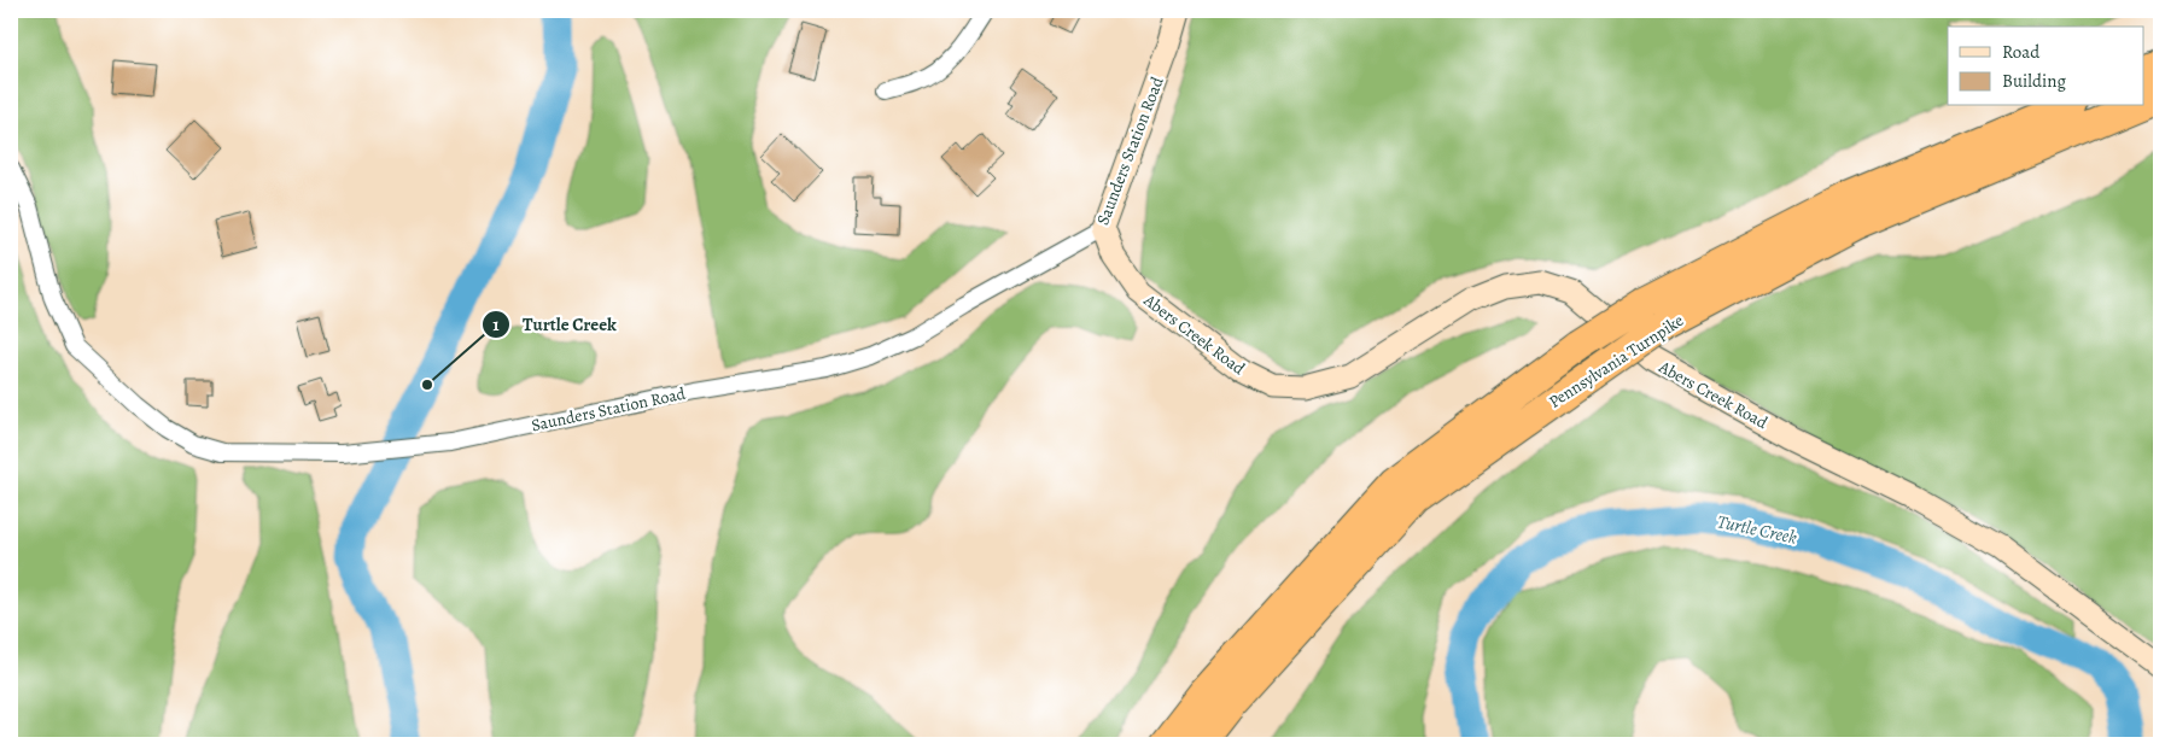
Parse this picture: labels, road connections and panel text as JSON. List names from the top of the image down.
{
  "streets": {
    "highway": ["Pennsylvania Turnpike"],
    "street": ["Saunders Station Road", "Abers Creek Road"]
  },
  "crossings": [
    ["Saunders Station Road", "Abers Creek Road"]
  ],
  "water": ["Turtle Creek"],
  "places": ["Turtle Creek"],
  "legend": ["Road", "Building"]
}
